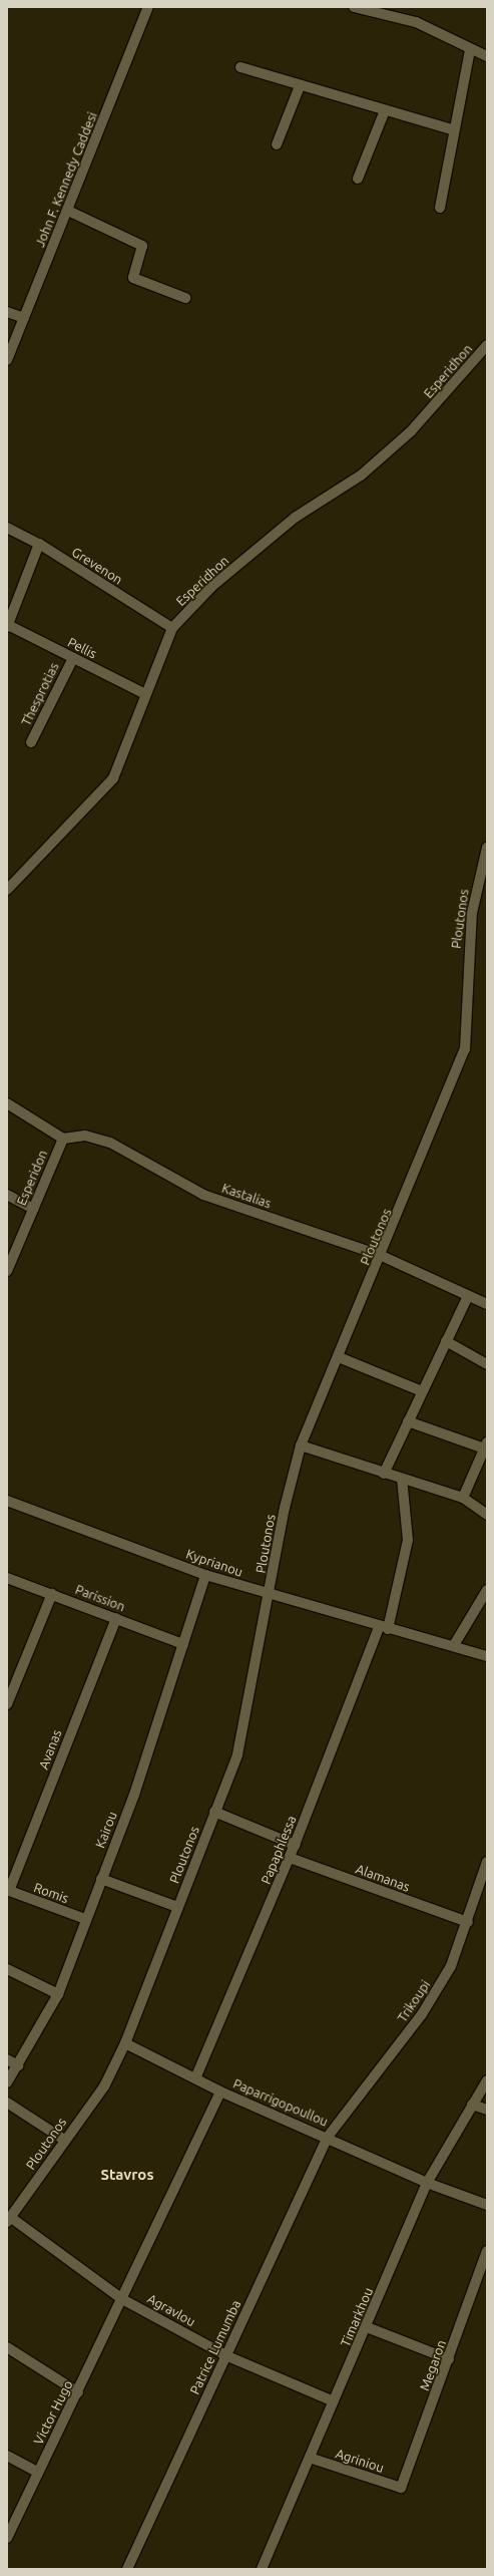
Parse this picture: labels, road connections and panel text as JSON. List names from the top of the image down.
{
  "streets": {
    "street": [
      "John F. Kennedy Caddesi",
      "Esperidhon",
      "Grevenon",
      "Pellis",
      "Thesprotias",
      "Ploutonos",
      "Esperidon",
      "Kastalias",
      "Kyprianou",
      "Parission",
      "Avanas",
      "Kairou",
      "Papaphlessa",
      "Alamanas",
      "Romis",
      "Trikoupi",
      "Paparrigopoullou",
      "Agravlou",
      "Timarkhou",
      "Patrice Lumumba",
      "Megaron",
      "Victor Hugo",
      "Agriniou"
    ]
  },
  "crossings": [
    ["Esperidhon", "Grevenon"],
    ["Esperidhon", "Pellis"],
    ["Pellis", "Thesprotias"],
    ["Ploutonos", "Kastalias"],
    ["Ploutonos", "Kyprianou"],
    ["Ploutonos", "Paparrigopoullou"],
    ["Ploutonos", "Agravlou"],
    ["Esperidon", "Kastalias"],
    ["Kyprianou", "Kairou"],
    ["Kyprianou", "Papaphlessa"],
    ["Parission", "Avanas"],
    ["Parission", "Kairou"],
    ["Avanas", "Romis"],
    ["Kairou", "Romis"],
    ["Papaphlessa", "Alamanas"],
    ["Papaphlessa", "Paparrigopoullou"],
    ["Alamanas", "Trikoupi"],
    ["Trikoupi", "Paparrigopoullou"],
    ["Trikoupi", "Patrice Lumumba"],
    ["Paparrigopoullou", "Timarkhou"],
    ["Paparrigopoullou", "Patrice Lumumba"],
    ["Paparrigopoullou", "Victor Hugo"],
    ["Agravlou", "Timarkhou"],
    ["Agravlou", "Patrice Lumumba"],
    ["Agravlou", "Victor Hugo"],
    ["Timarkhou", "Agriniou"],
    ["Megaron", "Agriniou"]
  ],
  "districts": ["Stavros"]
}
